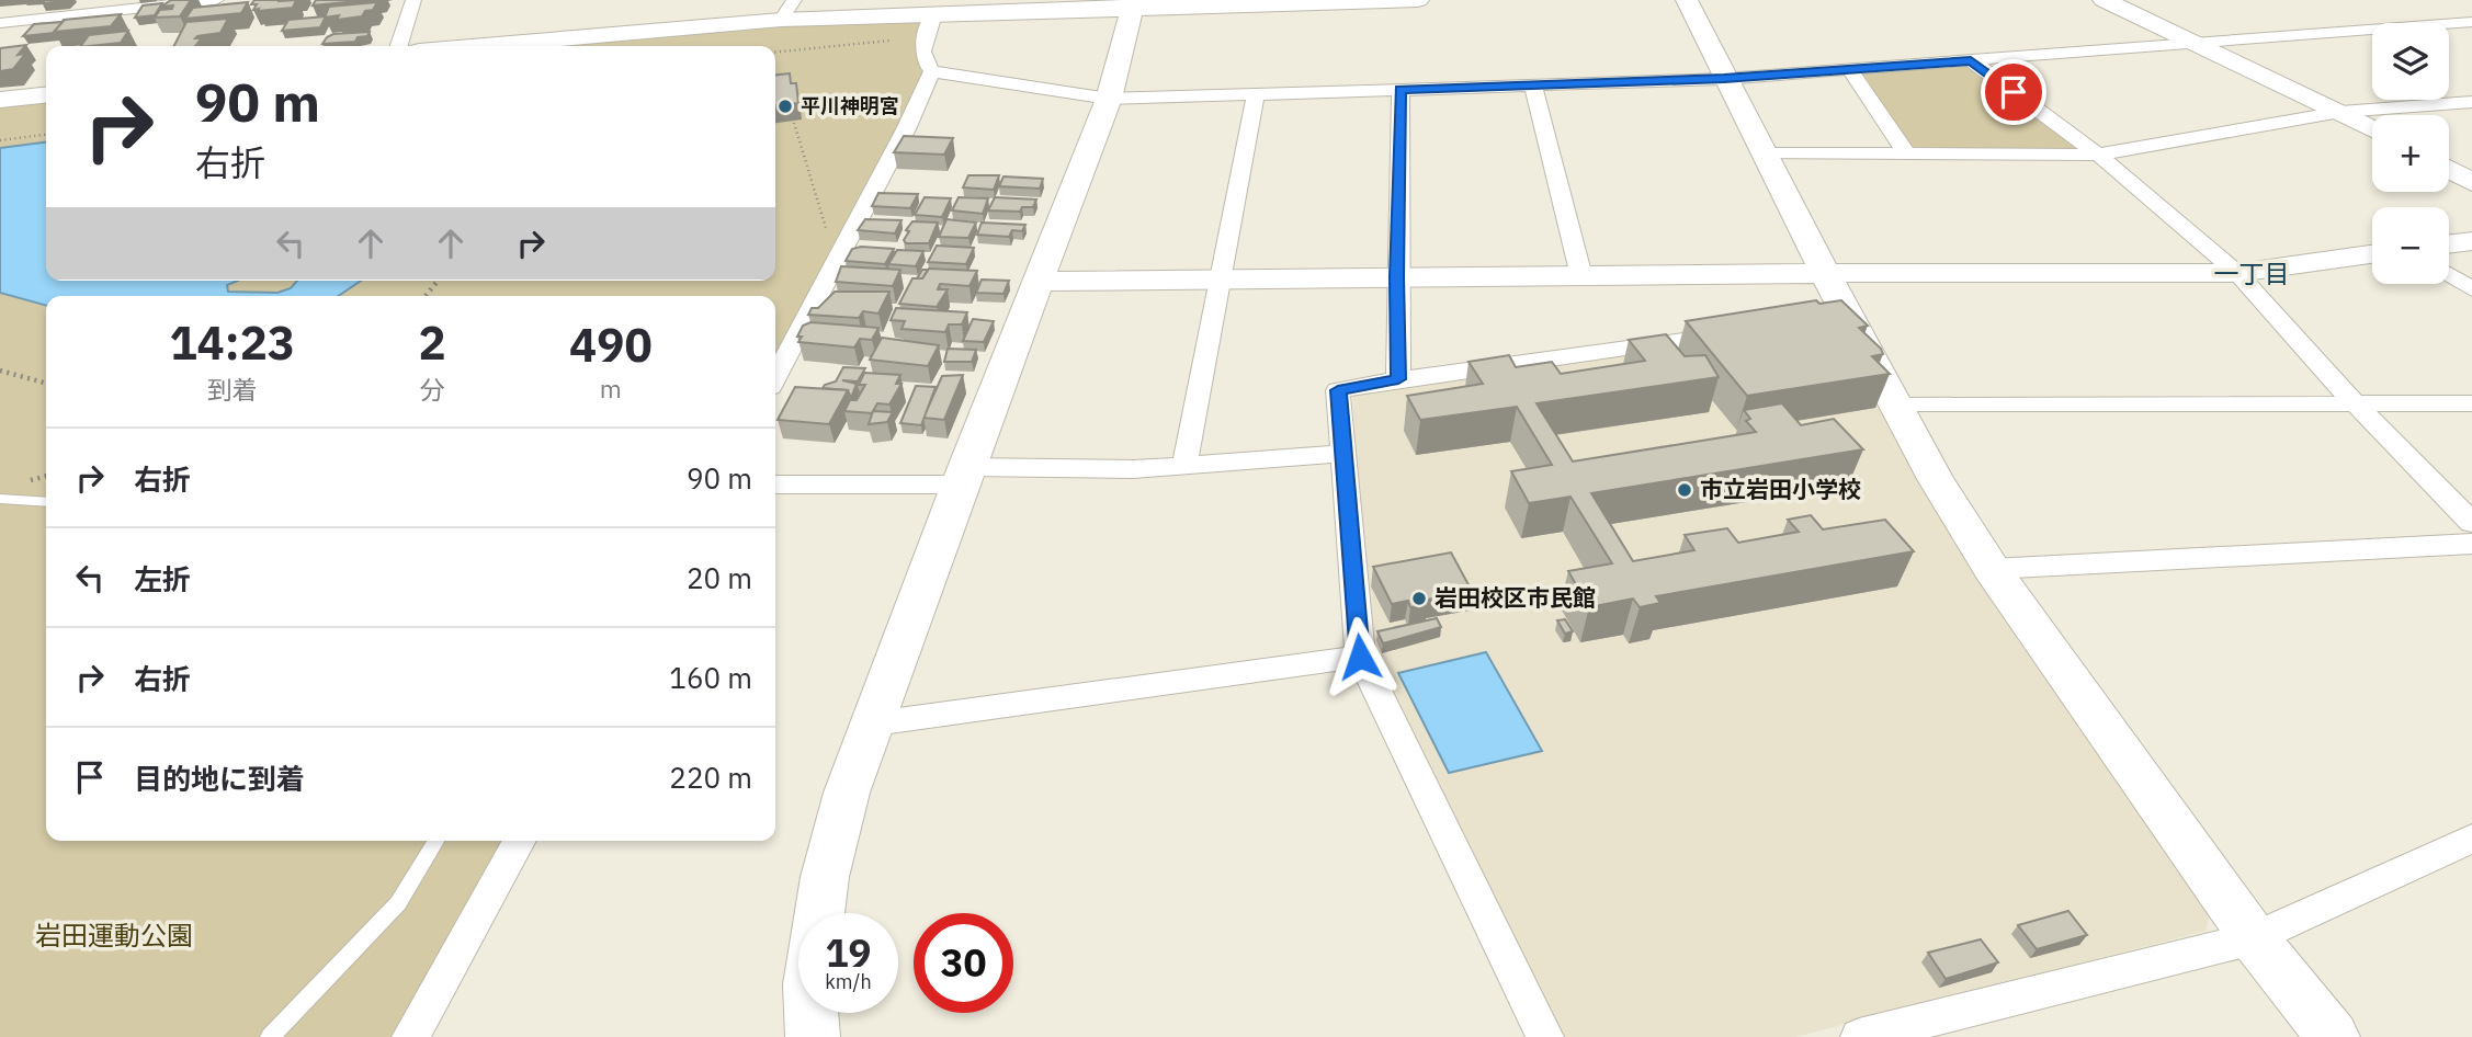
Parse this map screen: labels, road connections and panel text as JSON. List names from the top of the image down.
{
  "districts": ["一丁目"],
  "parks": ["岩田運動公園"],
  "places": ["平川神明宮", "市立岩田小学校", "岩田校区市民館"],
  "page": {
    "map_buttons": ["+", "−"],
    "turn": ["90 m", "右折"],
    "eta": [
      "14:23",
      "到着",
      "2",
      "分",
      "490",
      "m"
    ],
    "list": [
      {
        "name": "右折",
        "value": "90 m"
      },
      {
        "name": "左折",
        "value": "20 m"
      },
      {
        "name": "右折",
        "value": "160 m"
      },
      {
        "name": "目的地に到着",
        "value": "220 m"
      }
    ],
    "speed": "19 km/h",
    "limit": "30"
  }
}
